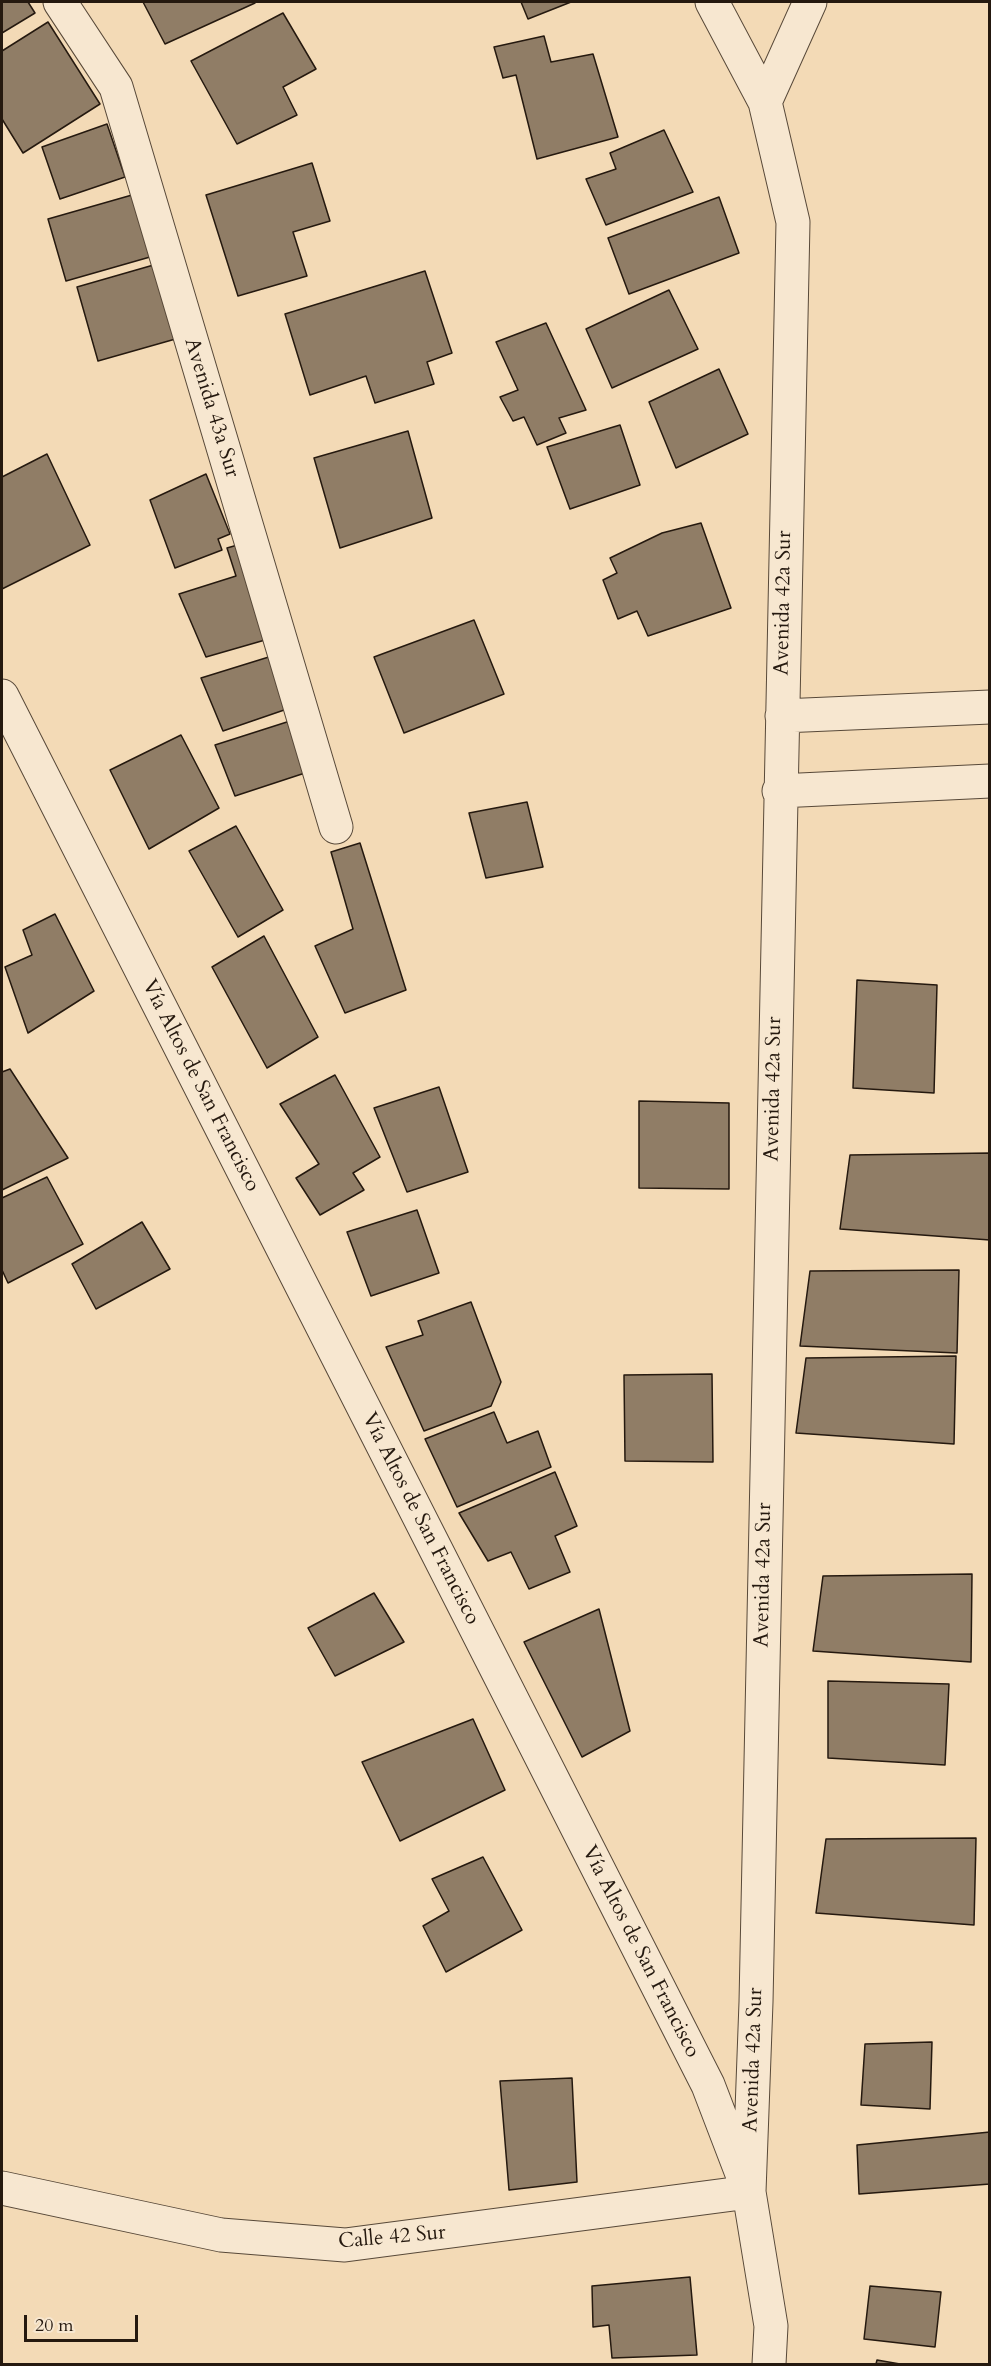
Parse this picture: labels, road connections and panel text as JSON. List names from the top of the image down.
{
  "streets": {
    "street": [
      "Avenida 43a Sur",
      "Avenida 42a Sur",
      "Vía Altos de San Francisco",
      "Calle 42 Sur"
    ]
  },
  "crossings": [
    ["Avenida 42a Sur", "Vía Altos de San Francisco"],
    ["Avenida 42a Sur", "Calle 42 Sur"],
    ["Vía Altos de San Francisco", "Calle 42 Sur"]
  ],
  "scale_bar": "20 m"
}
